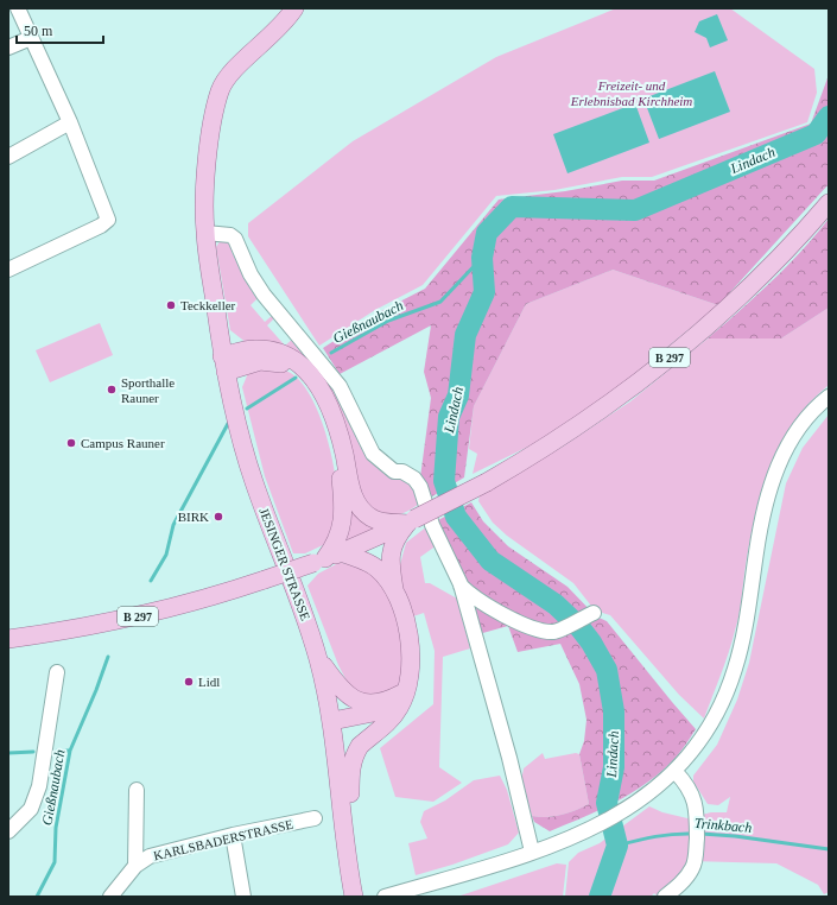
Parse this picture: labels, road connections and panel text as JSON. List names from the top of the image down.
{
  "streets": {
    "main road": ["B 297", "JESINGER STRASSE"],
    "street": ["KARLSBADERSTRASSE"]
  },
  "water": ["Lindach", "Gießnaubach", "Trinkbach"],
  "parks": ["Freizeit- und Erlebnisbad Kirchheim"],
  "places": [
    "Teckkeller",
    "Sporthalle Rauner",
    "Campus Rauner",
    "BIRK",
    "Lidl"
  ],
  "scale_bar": "50 m"
}
